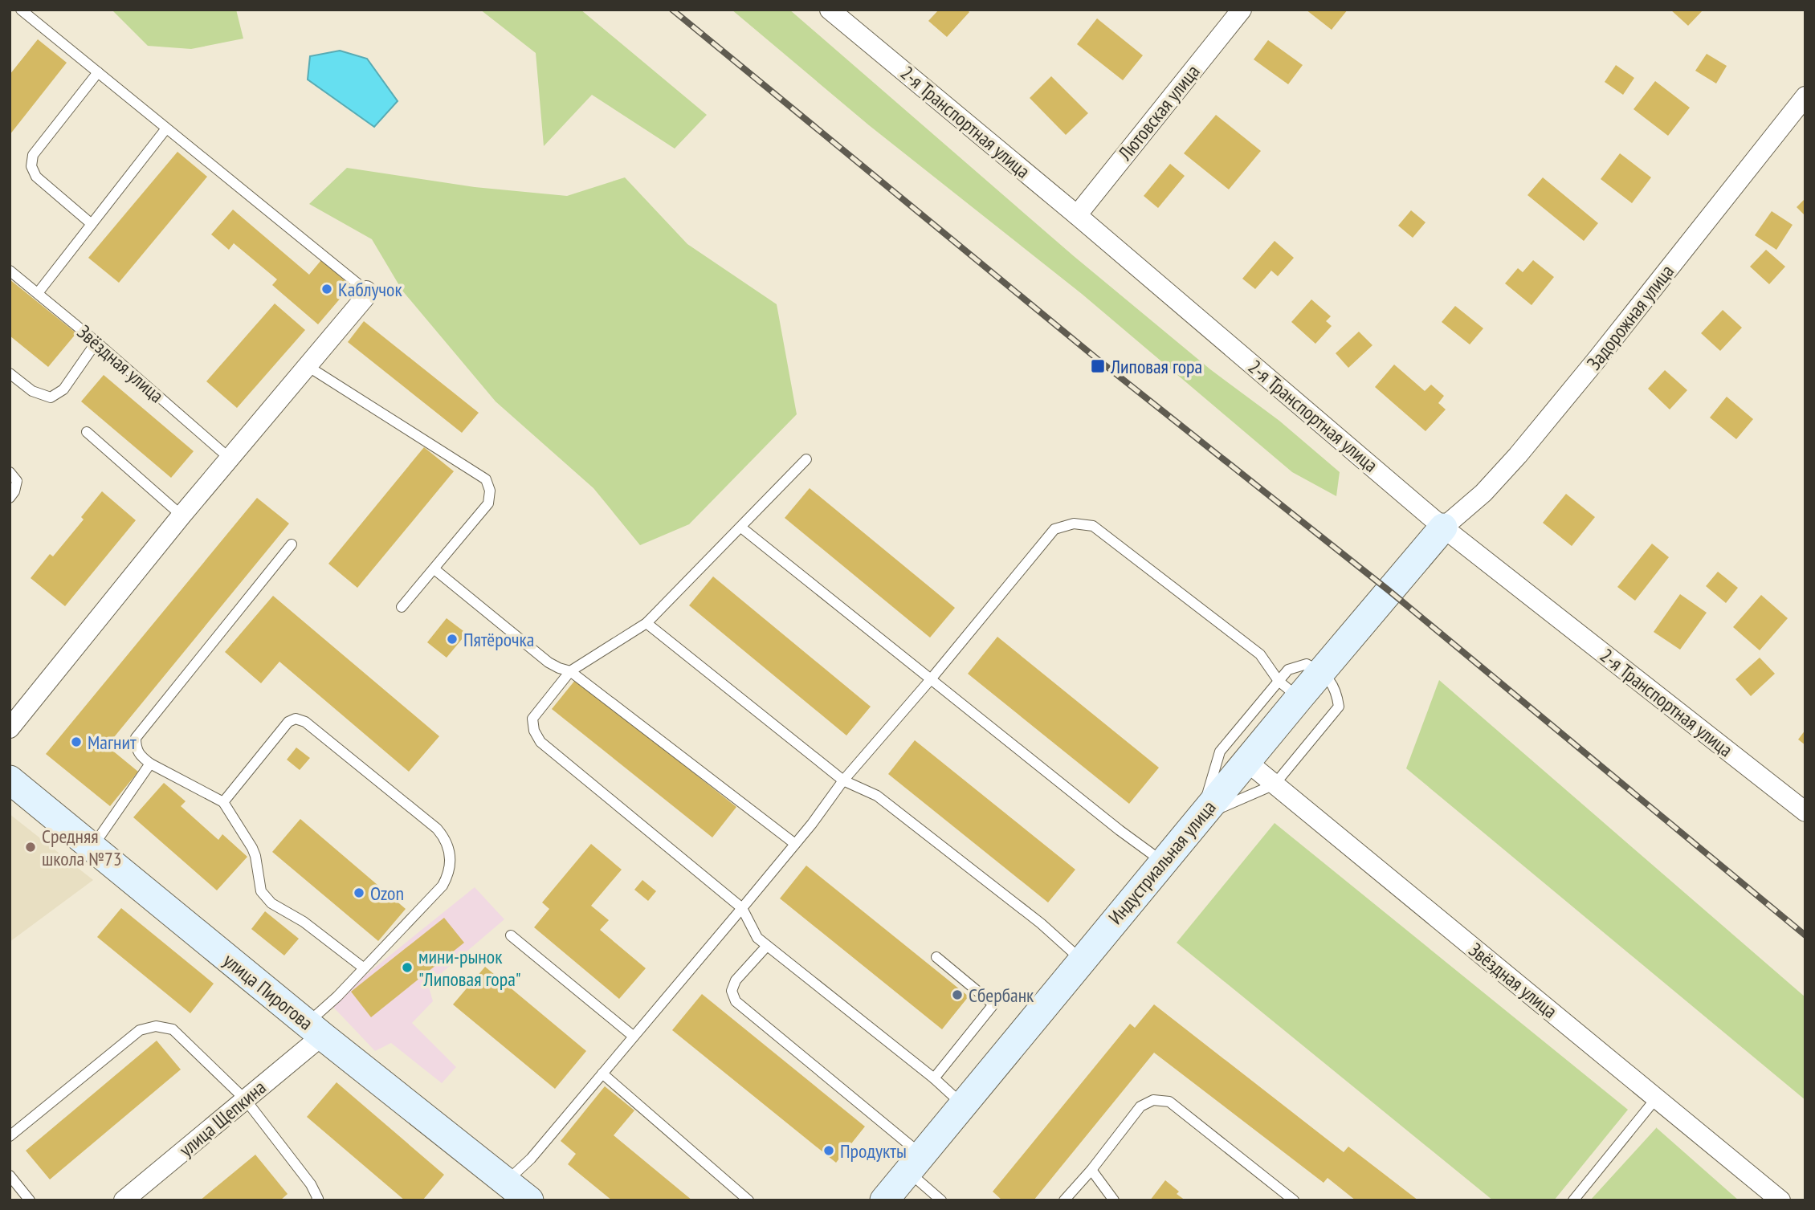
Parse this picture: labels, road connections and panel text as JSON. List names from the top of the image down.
{
  "streets": {
    "street": [
      "Лютовская улица",
      "2-я Транспортная улица",
      "Задорожная улица",
      "Звёздная улица",
      "Индустриальная улица",
      "улица Пирогова",
      "улица Щепкина"
    ]
  },
  "crossings": [
    ["Лютовская улица", "2-я Транспортная улица"],
    ["2-я Транспортная улица", "Задорожная улица"],
    ["2-я Транспортная улица", "Индустриальная улица"],
    ["Задорожная улица", "Индустриальная улица"],
    ["Звёздная улица", "Индустриальная улица"],
    ["улица Пирогова", "улица Щепкина"]
  ],
  "places": {
    "other": [
      "Каблучок",
      "Пятёрочка",
      "Магнит",
      "Средняя школа №73",
      "Ozon",
      "мини-рынок \"Липовая гора\"",
      "Сбербанк",
      "Продукты"
    ],
    "transit": ["Липовая гора"]
  }
}
